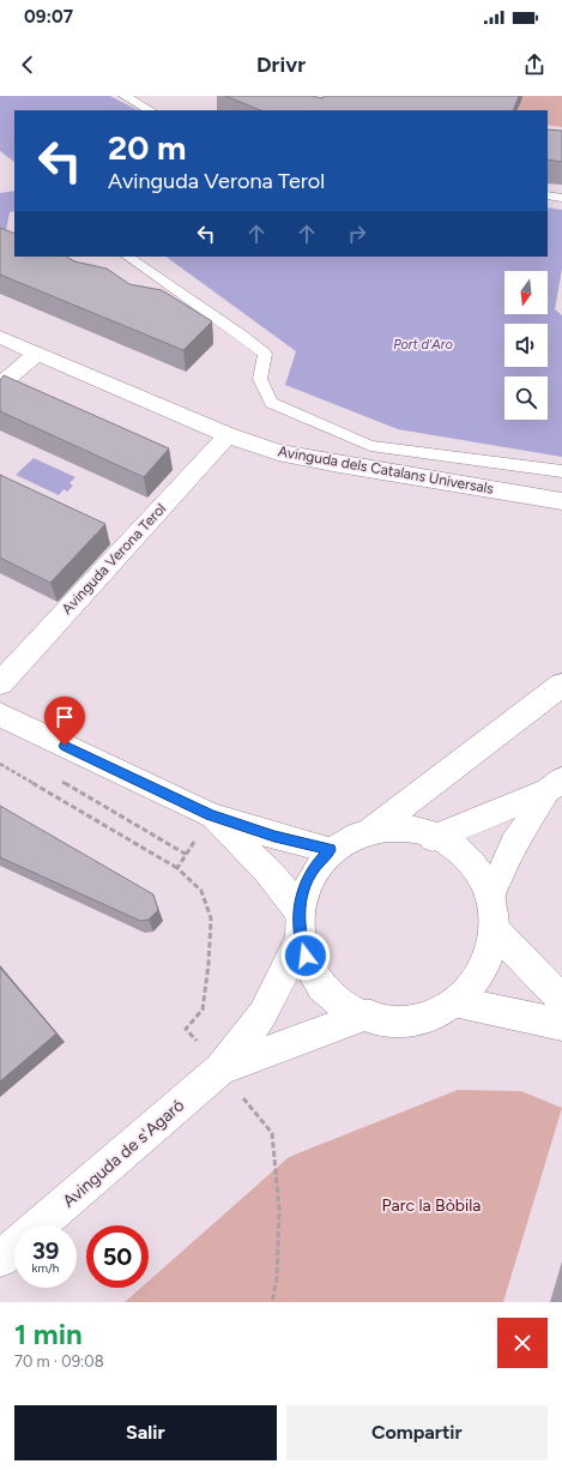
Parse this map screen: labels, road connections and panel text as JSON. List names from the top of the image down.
{
  "streets": {
    "street": ["Avinguda dels Catalans Universals", "Avinguda Verona Terol", "Avinguda de s'Agaró"]
  },
  "crossings": [
    ["Avinguda dels Catalans Universals", "Avinguda Verona Terol"]
  ],
  "water": ["Port d'Aro"],
  "parks": ["Parc la Bòbila"],
  "north": "bottom",
  "page": {
    "status": "09:07",
    "header": "Drivr",
    "turn": ["20 m", "Avinguda Verona Terol"],
    "speed": "39 km/h",
    "limit": "50",
    "heading": ["1 min", "70 m · 09:08"],
    "buttons": ["Salir", "Compartir"]
  }
}
